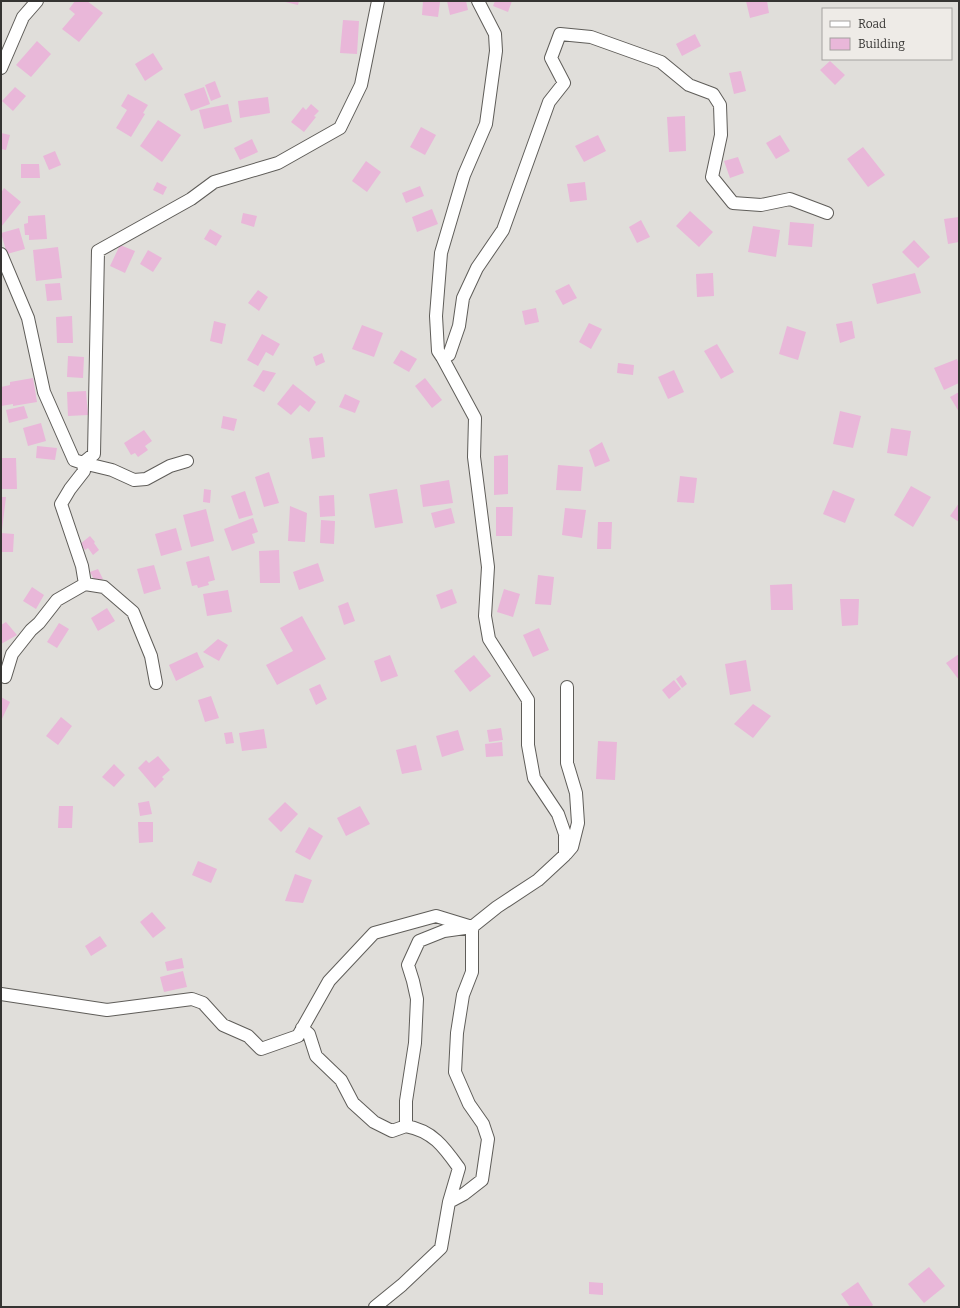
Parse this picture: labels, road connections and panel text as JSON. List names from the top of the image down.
{
  "legend": ["Road", "Building"]
}
